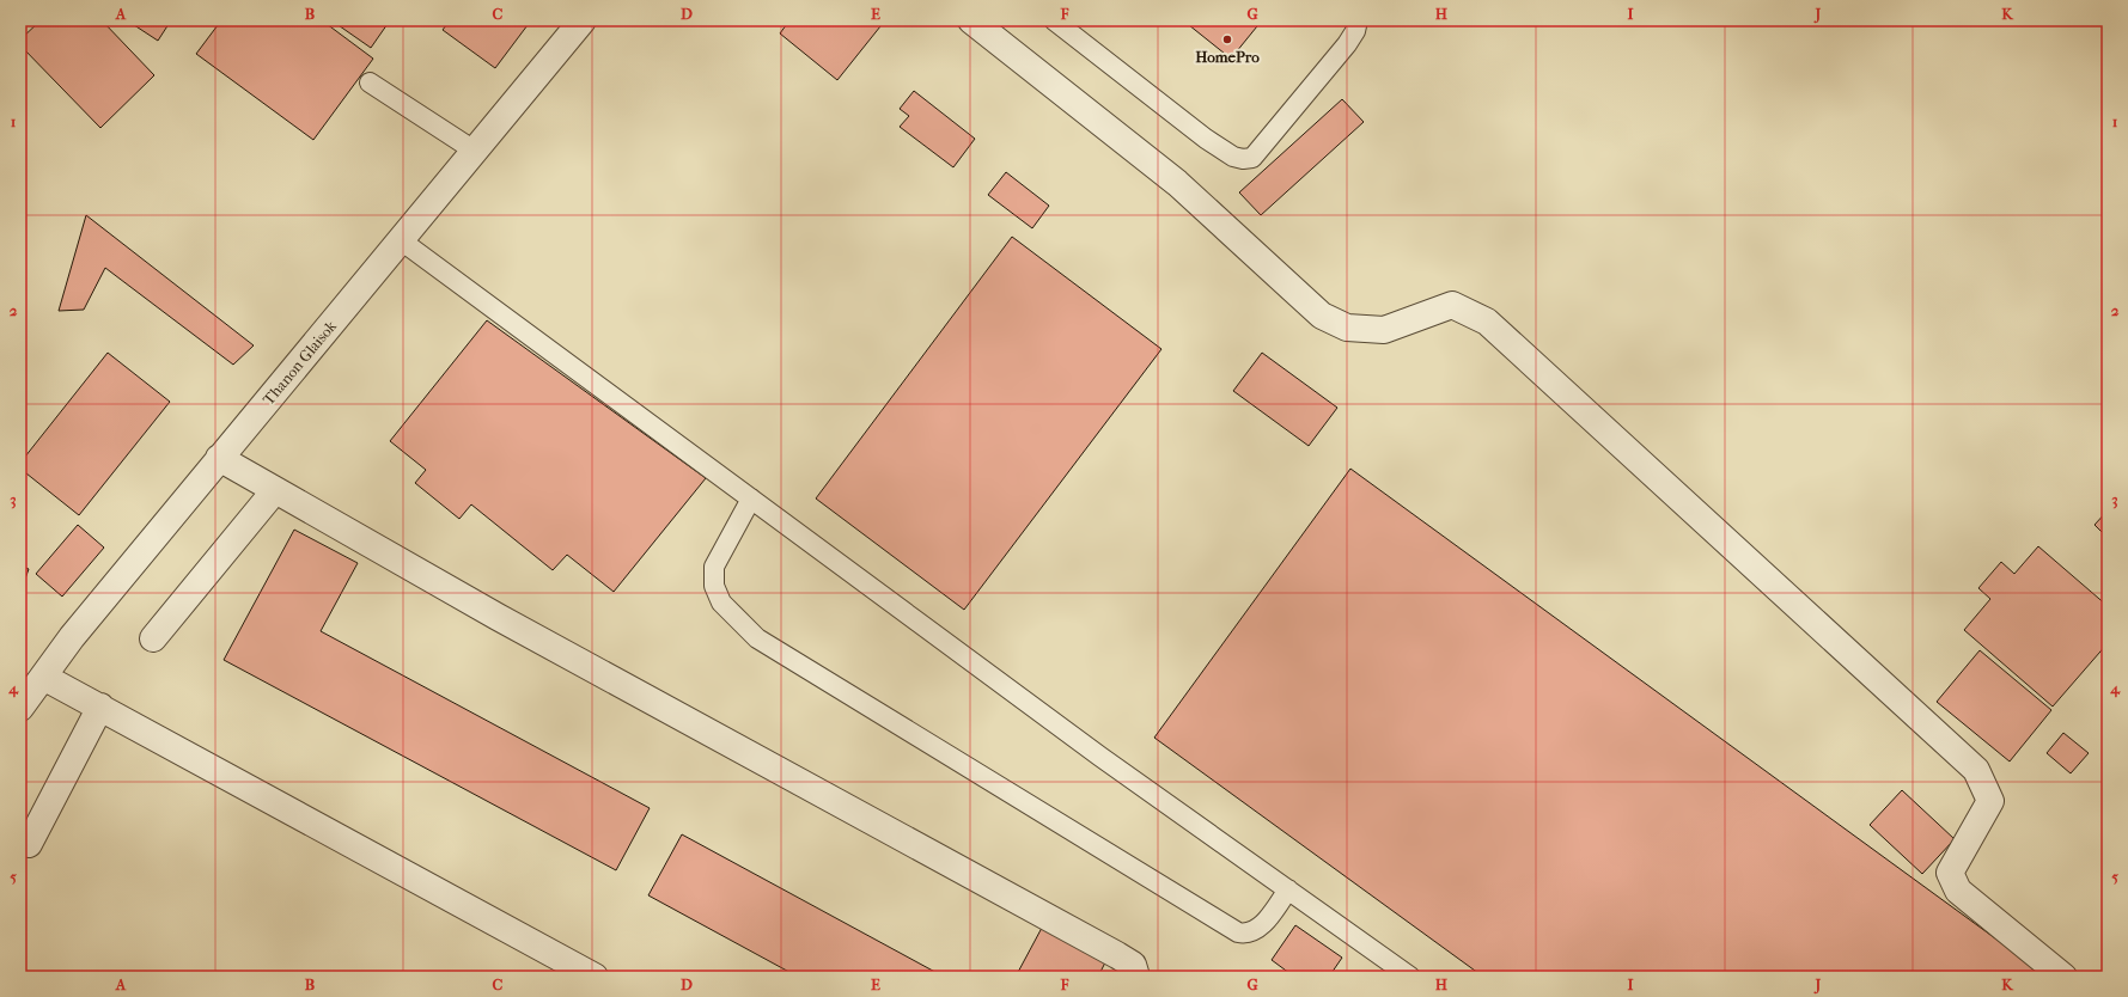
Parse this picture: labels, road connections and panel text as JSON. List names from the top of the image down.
{
  "streets": {
    "street": ["Thanon Glaisok"]
  },
  "places": ["HomePro"],
  "grid": {
    "columns": [
      "A",
      "B",
      "C",
      "D",
      "E",
      "F",
      "G",
      "H",
      "I",
      "J",
      "K"
    ],
    "rows": [
      "1",
      "2",
      "3",
      "4",
      "5"
    ]
  }
}
